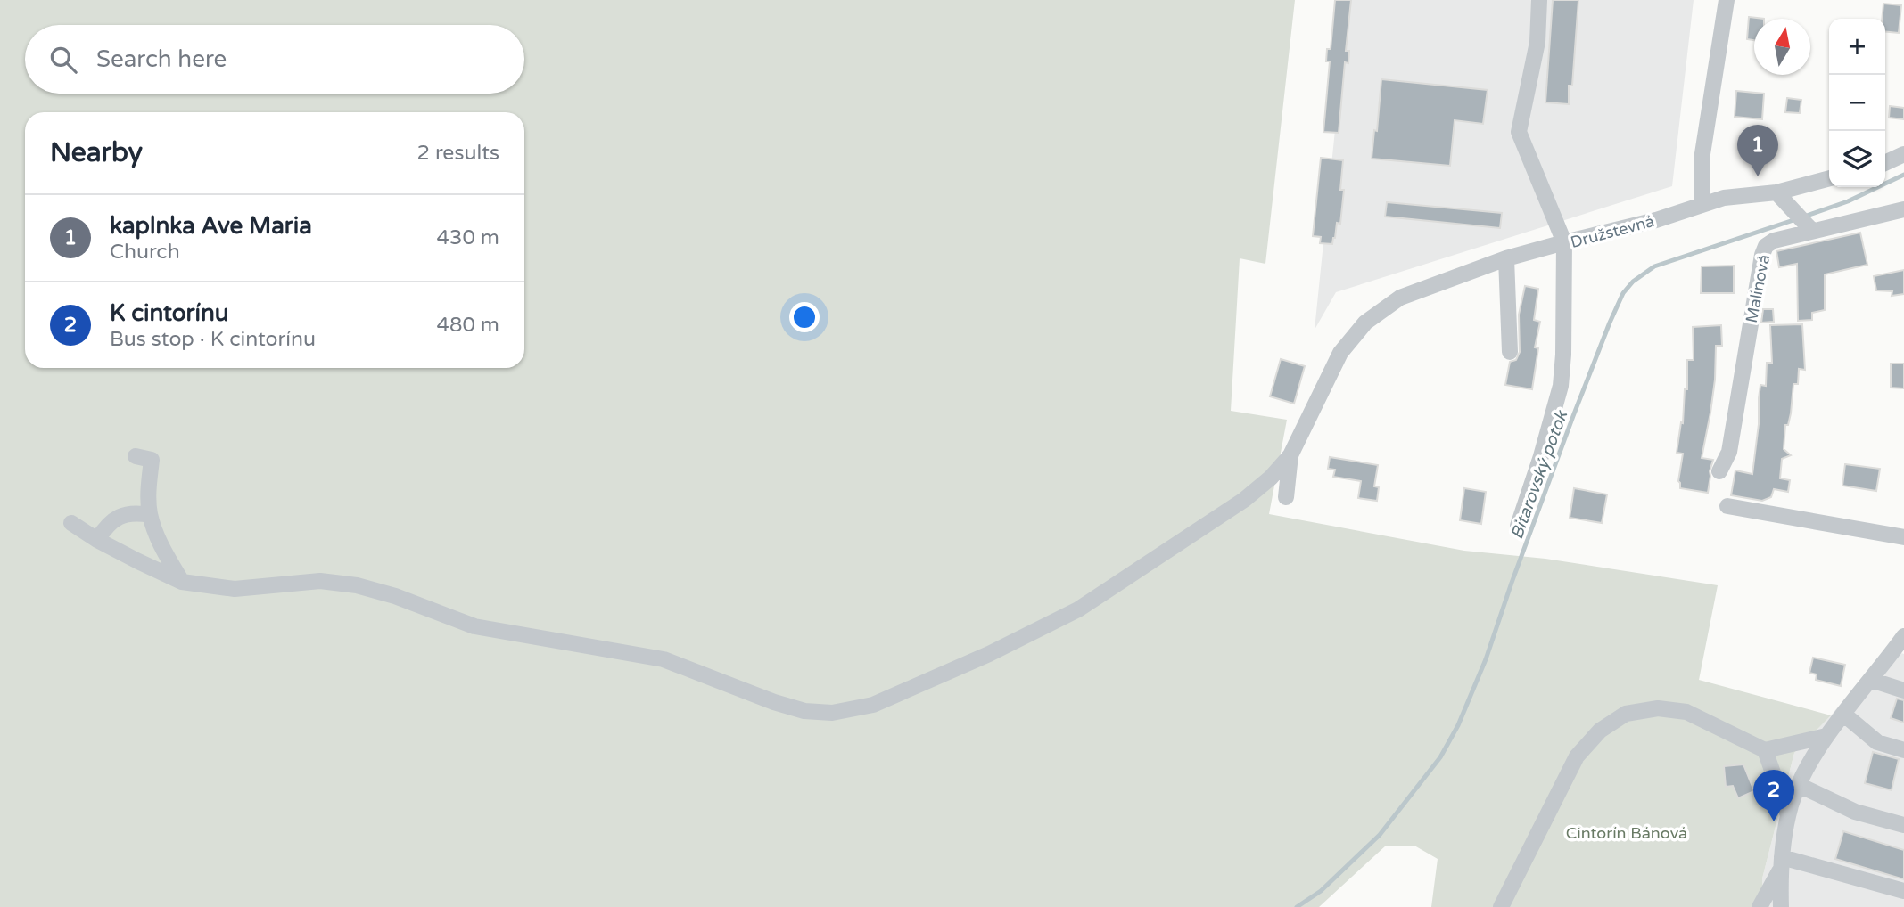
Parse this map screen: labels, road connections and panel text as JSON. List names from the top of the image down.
{
  "streets": {
    "street": ["Družstevná", "Malinová"]
  },
  "water": ["Bitarovský potok"],
  "parks": ["Cintorín Bánová"],
  "north": "top",
  "page": {
    "map_buttons": ["+", "−"],
    "search": "Search here",
    "heading": ["Nearby", "2 results"],
    "pins": ["1", "2"],
    "list": [
      {
        "mark": "1",
        "name": "kaplnka Ave Maria",
        "note": "Church",
        "value": "430 m"
      },
      {
        "mark": "2",
        "name": "K cintorínu",
        "note": "Bus stop · K cintorínu",
        "value": "480 m"
      }
    ]
  }
}
